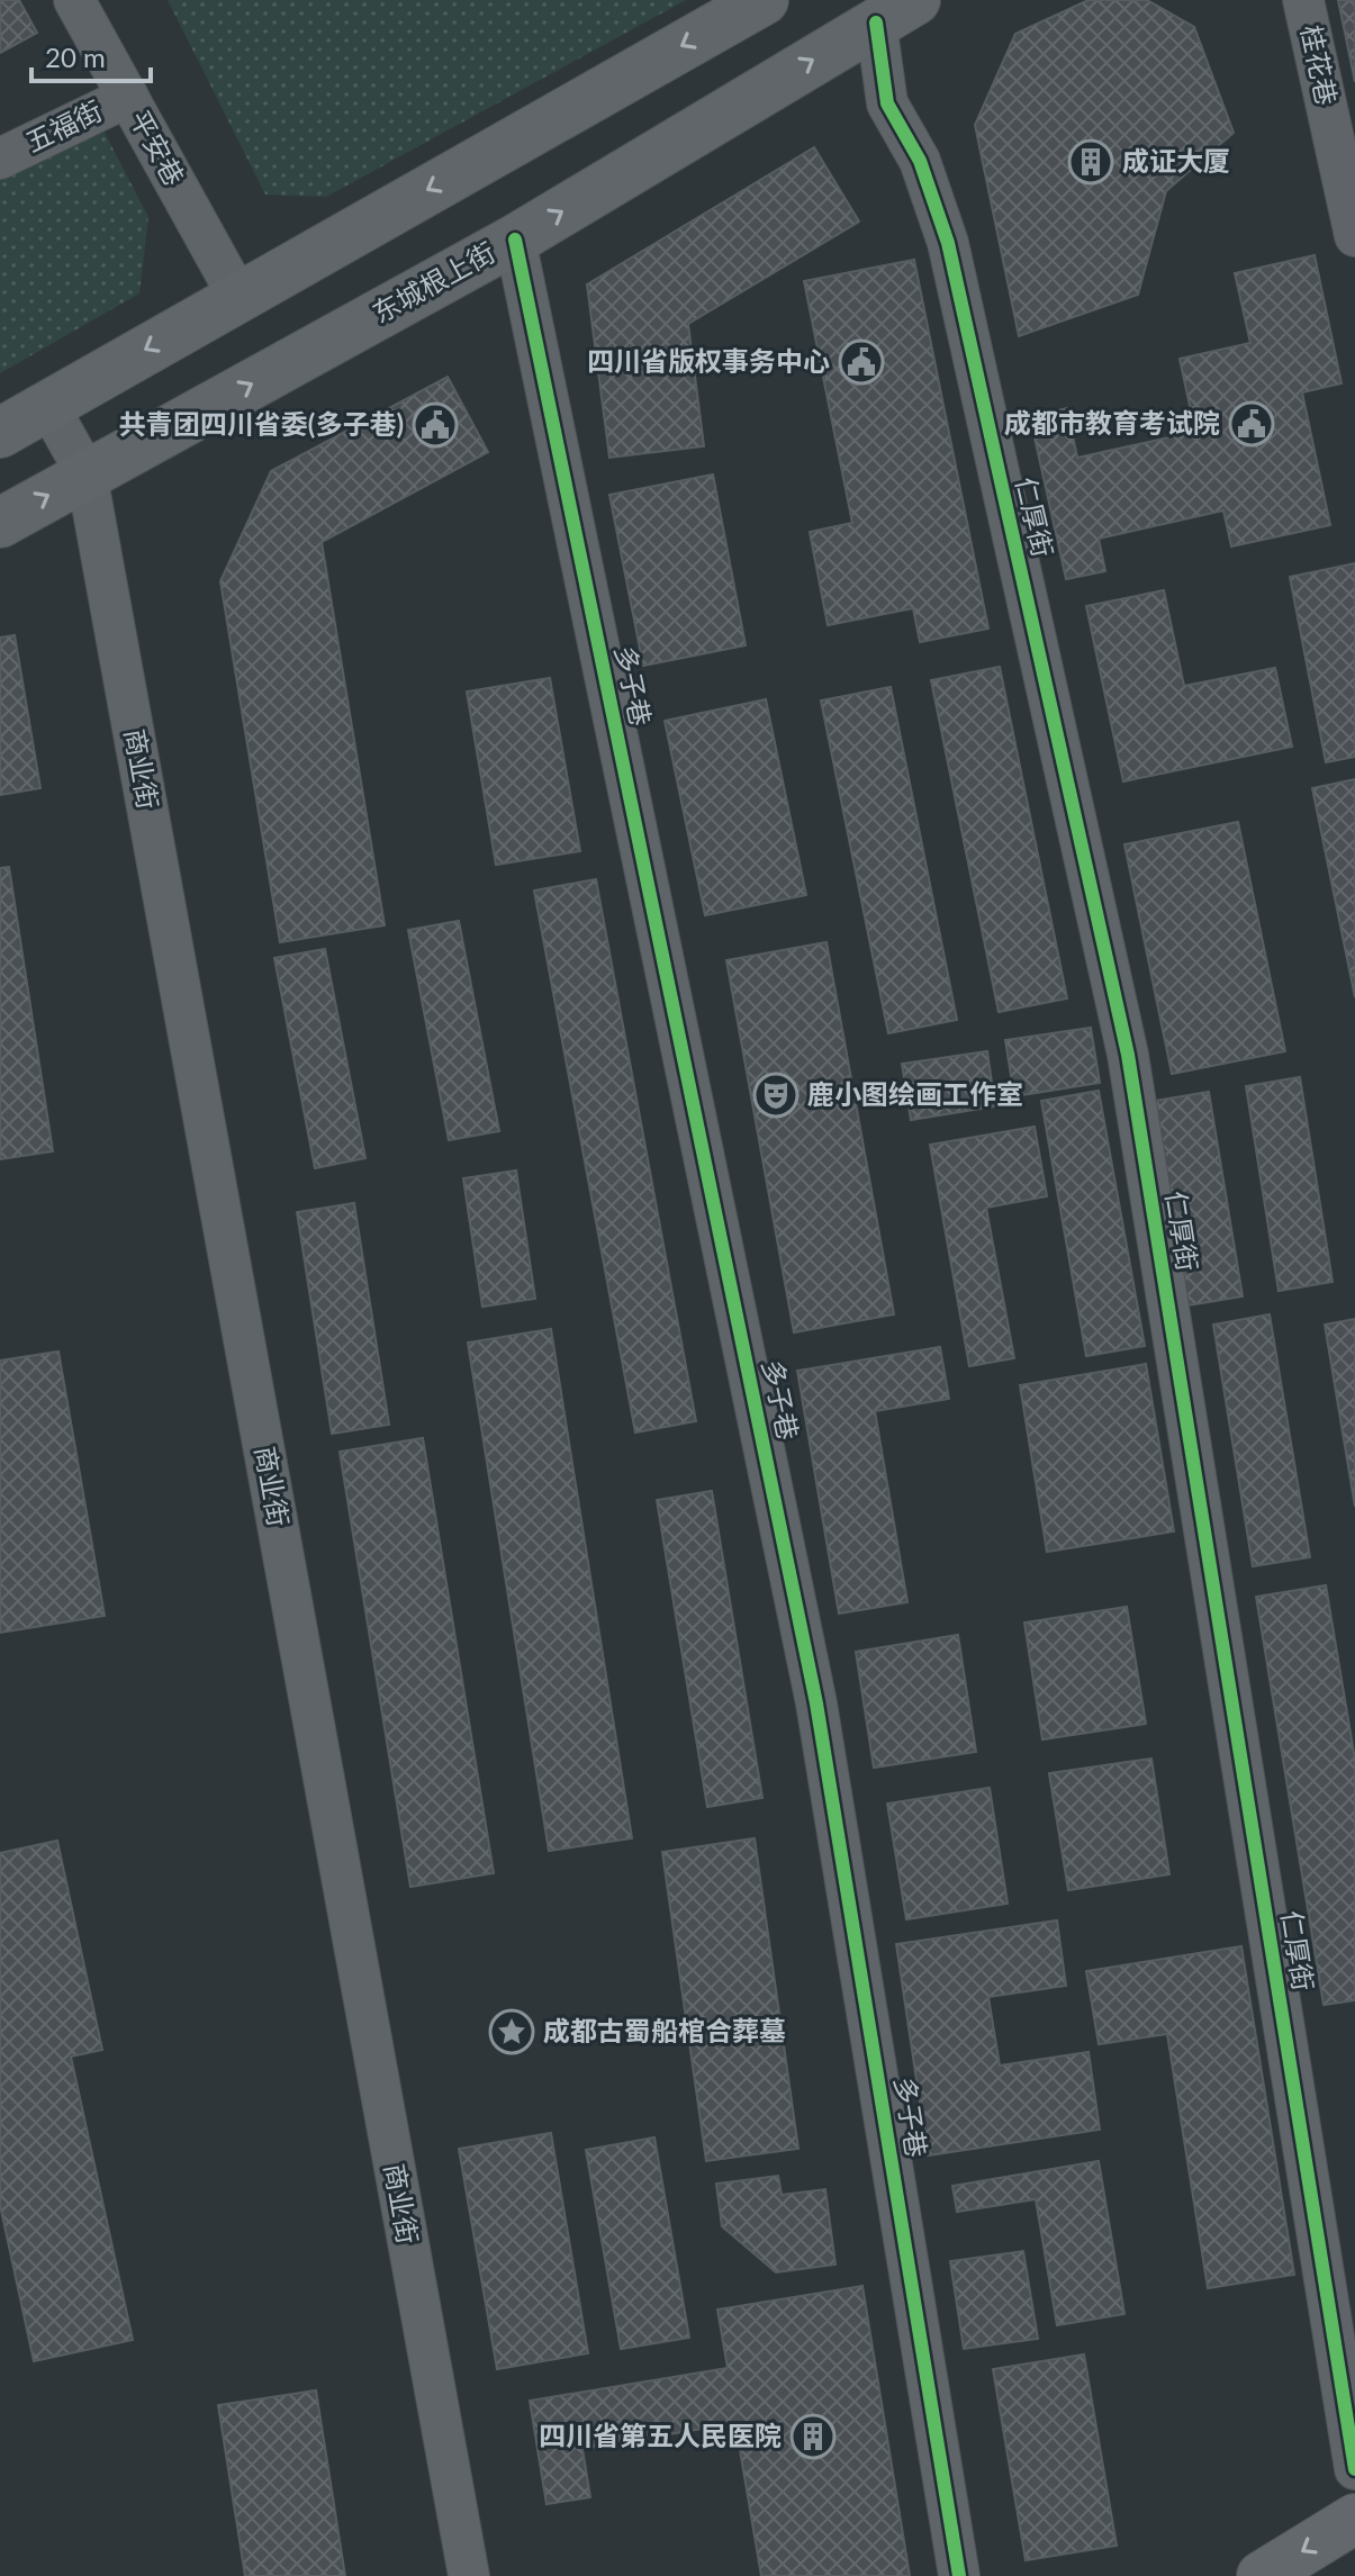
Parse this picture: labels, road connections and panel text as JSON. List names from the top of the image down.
{
  "streets": {
    "main road": ["东城根上街"],
    "street": [
      "桂花巷",
      "五福街",
      "平安巷",
      "仁厚街",
      "多子巷",
      "商业街"
    ]
  },
  "crossings": [
    ["五福街", "平安巷"],
    ["东城根上街", "仁厚街"],
    ["东城根上街", "多子巷"],
    ["东城根上街", "商业街"]
  ],
  "places": {
    "building": ["成证大厦", "四川省第五人民医院"],
    "public building": ["四川省版权事务中心", "成都市教育考试院", "共青团四川省委(多子巷)"],
    "theatre": ["鹿小图绘画工作室"],
    "place": ["成都古蜀船棺合葬墓"]
  },
  "scale_bar": "20 m"
}
